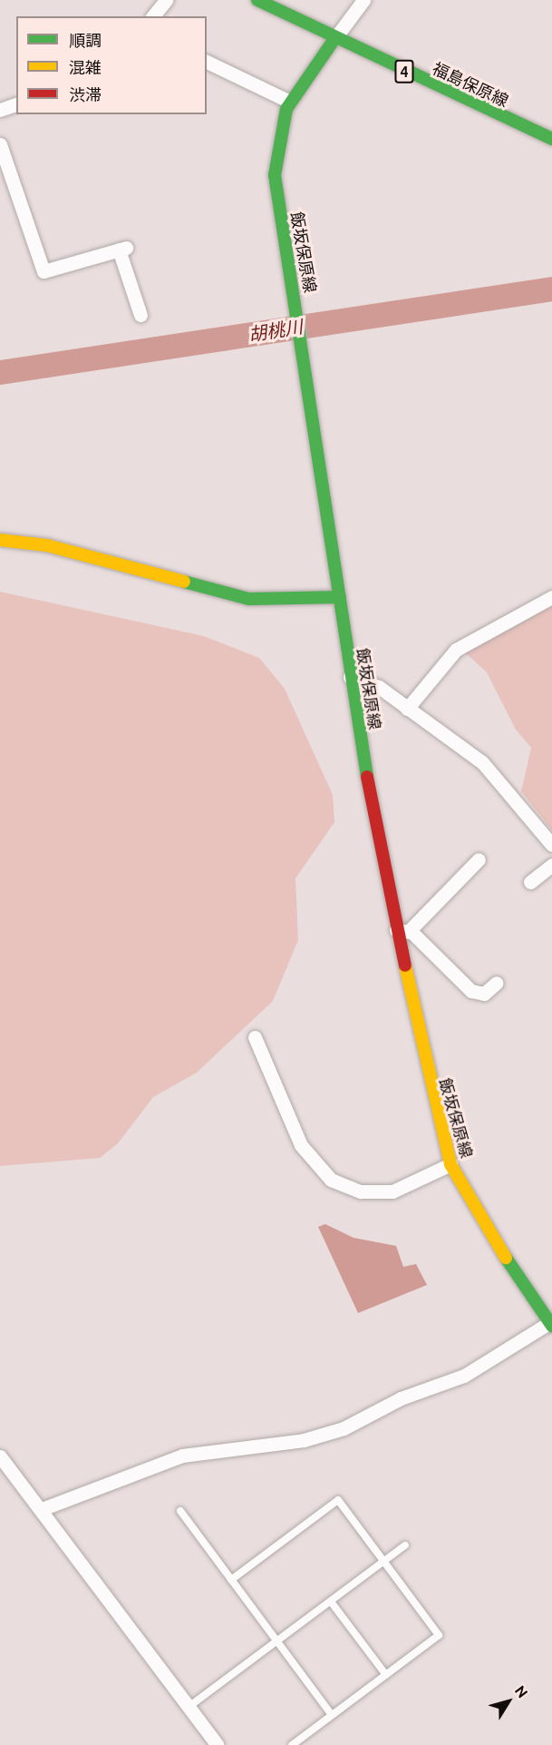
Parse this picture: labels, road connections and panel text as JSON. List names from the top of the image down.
{
  "streets": {
    "main road": ["4", "福島保原線", "飯坂保原線"]
  },
  "crossings": [
    ["福島保原線", "飯坂保原線"]
  ],
  "water": ["胡桃川"],
  "legend": ["順調", "混雑", "渋滞"],
  "north": "top right"
}
